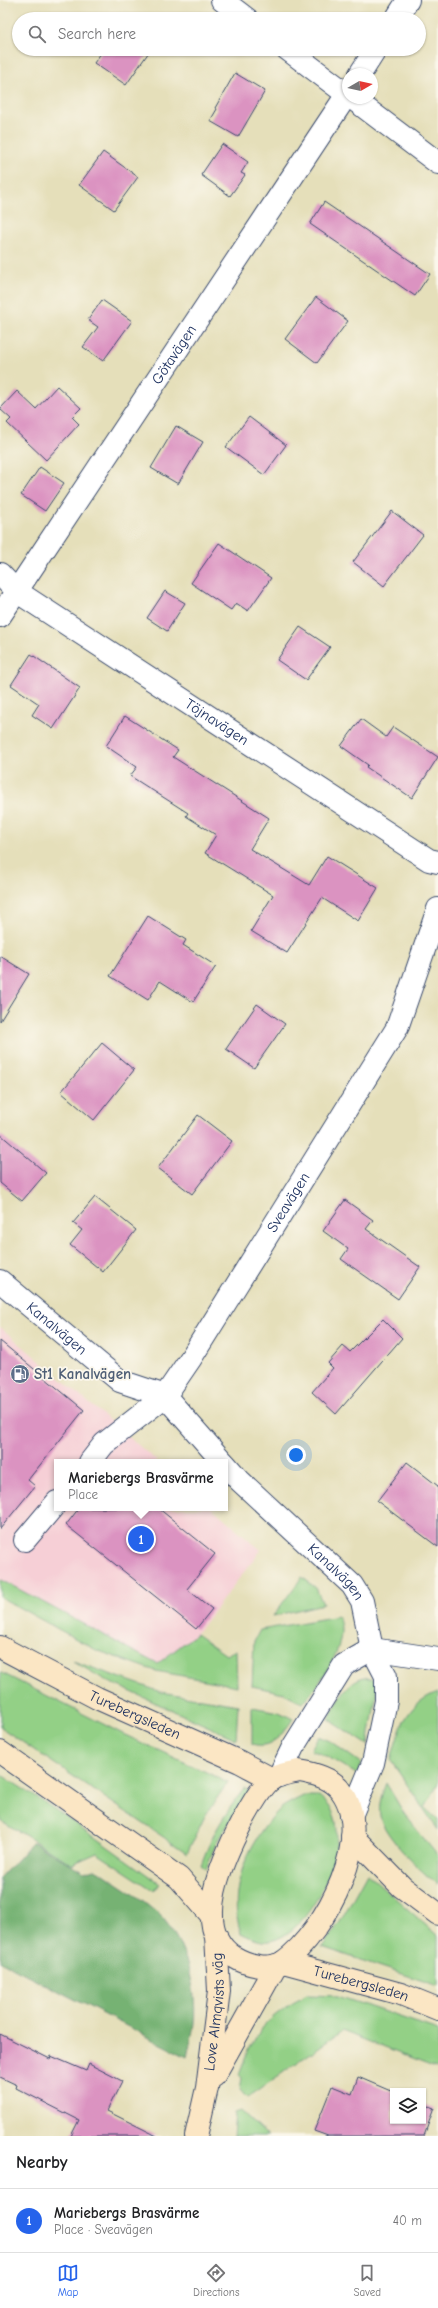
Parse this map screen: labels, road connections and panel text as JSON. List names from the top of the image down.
{
  "streets": {
    "main road": ["Turebergsleden", "Love Almqvists väg"],
    "street": [
      "Götavägen",
      "Töjnavägen",
      "Sveavägen",
      "Kanalvägen"
    ]
  },
  "crossings": [
    ["Götavägen", "Töjnavägen"],
    ["Sveavägen", "Kanalvägen"],
    ["Turebergsleden", "Love Almqvists väg"]
  ],
  "places": {
    "fuel station": ["St1 Kanalvägen"]
  },
  "north": "right",
  "page": {
    "search": "Search here",
    "popup": ["Mariebergs Brasvärme", "Place"],
    "pins": "1",
    "heading": "Nearby",
    "list": [
      {
        "mark": "1",
        "name": "Mariebergs Brasvärme",
        "note": "Place · Sveavägen",
        "value": "40 m"
      }
    ],
    "nav": ["Map", "Directions", "Saved"]
  }
}
